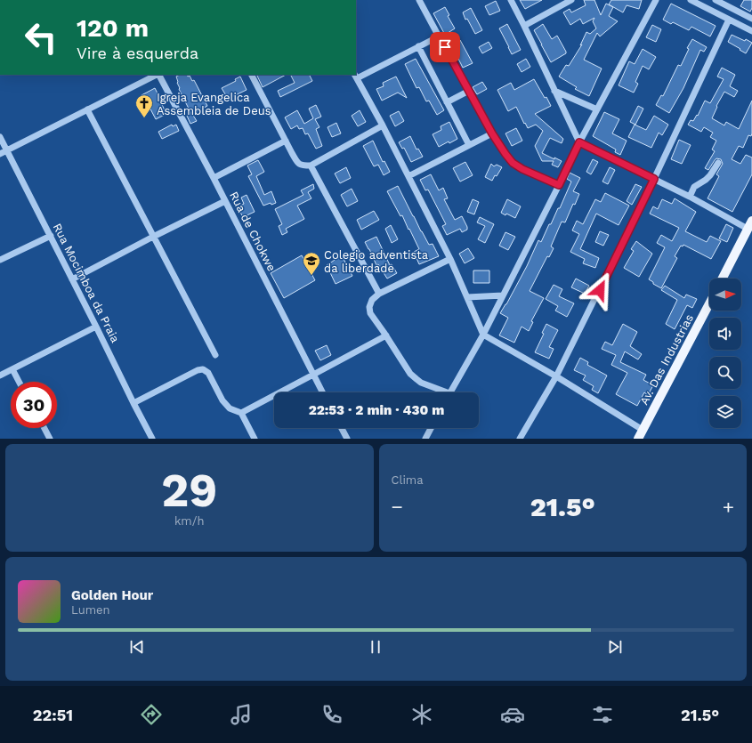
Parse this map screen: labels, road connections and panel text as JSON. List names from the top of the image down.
{
  "streets": {
    "main road": ["Av. Das Industrias"],
    "street": ["Rua de Chokwe", "Rua Mocimboa da Praia"]
  },
  "places": {
    "church": ["Igreja Evangelica Assembleia de Deus"],
    "school or university": ["Colegio adventista da liberdade"]
  },
  "north": "right",
  "page": {
    "turn": ["120 m", "Vire à esquerda"],
    "limit": "30",
    "trip": "22:53 · 2 min · 430 m",
    "tile": [
      ["29", "km/h"],
      "Clima"
    ],
    "heat": ["−", "21.5°", "+"],
    "song": ["Golden Hour", "Lumen"],
    "tabs": ["22:51", "21.5°"]
  }
}
